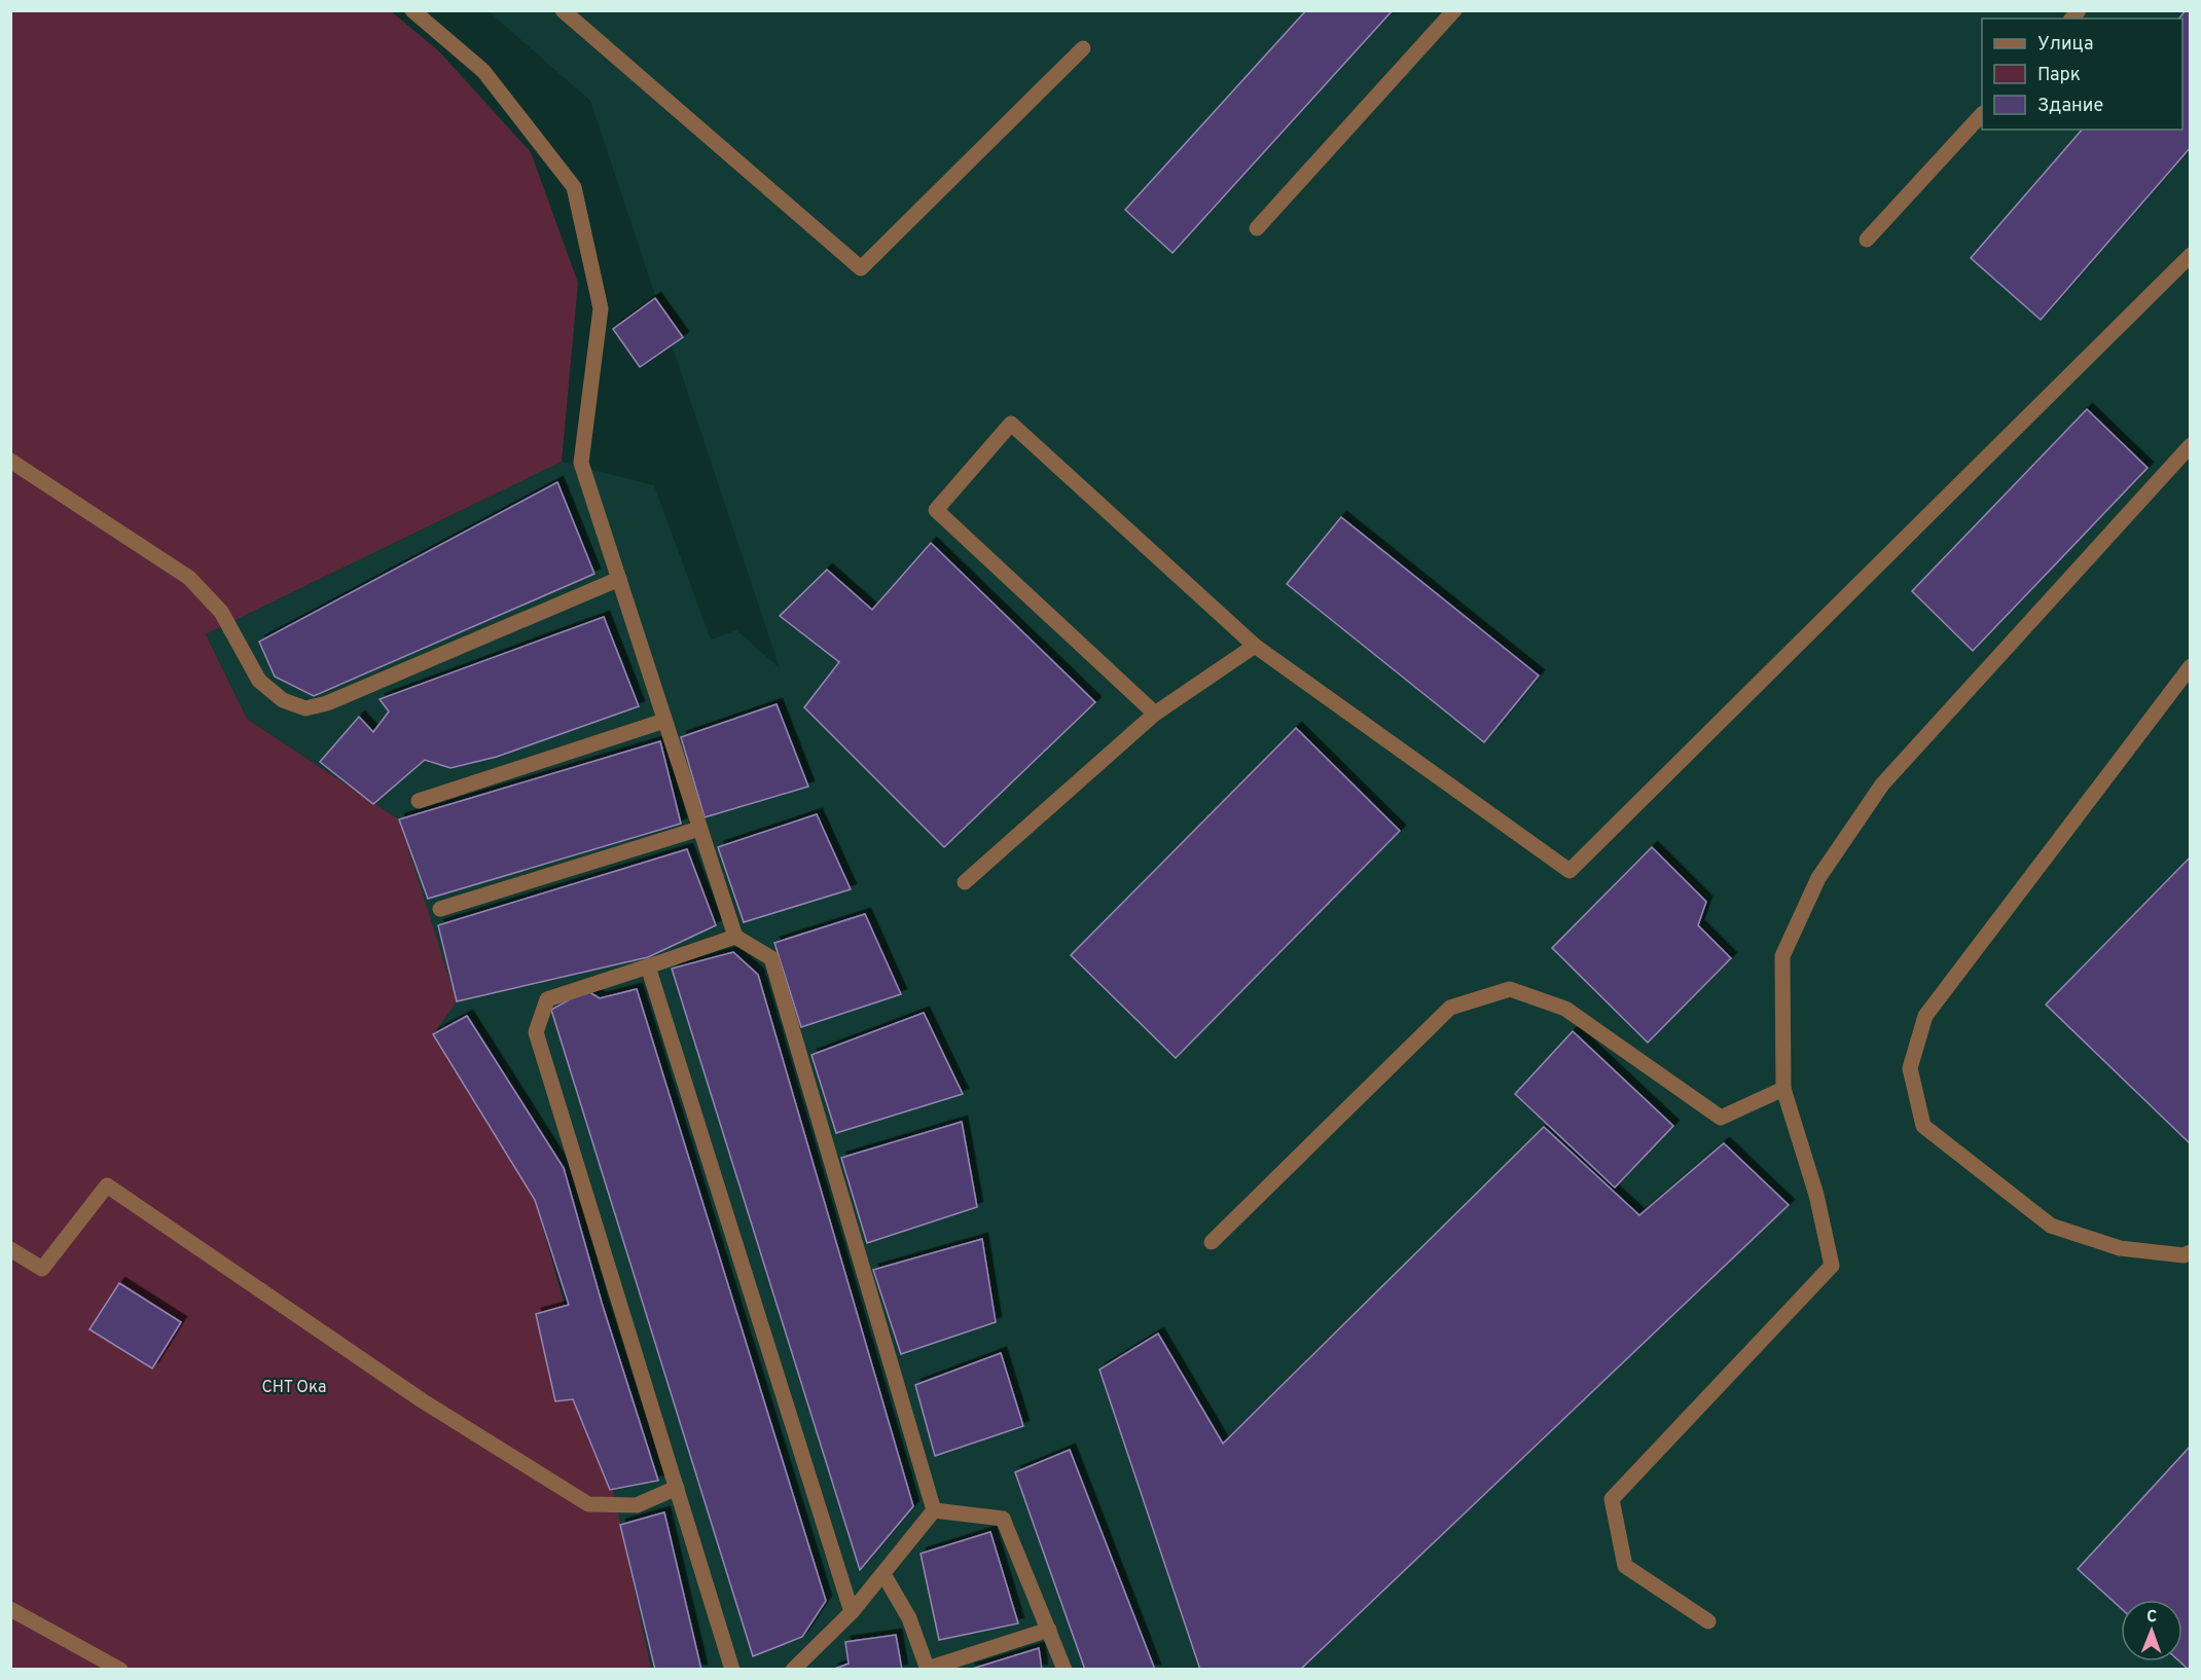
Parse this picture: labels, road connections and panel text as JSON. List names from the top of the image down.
{
  "parks": ["СНТ Ока"],
  "legend": ["Улица", "Парк", "Здание"],
  "north": "top"
}
